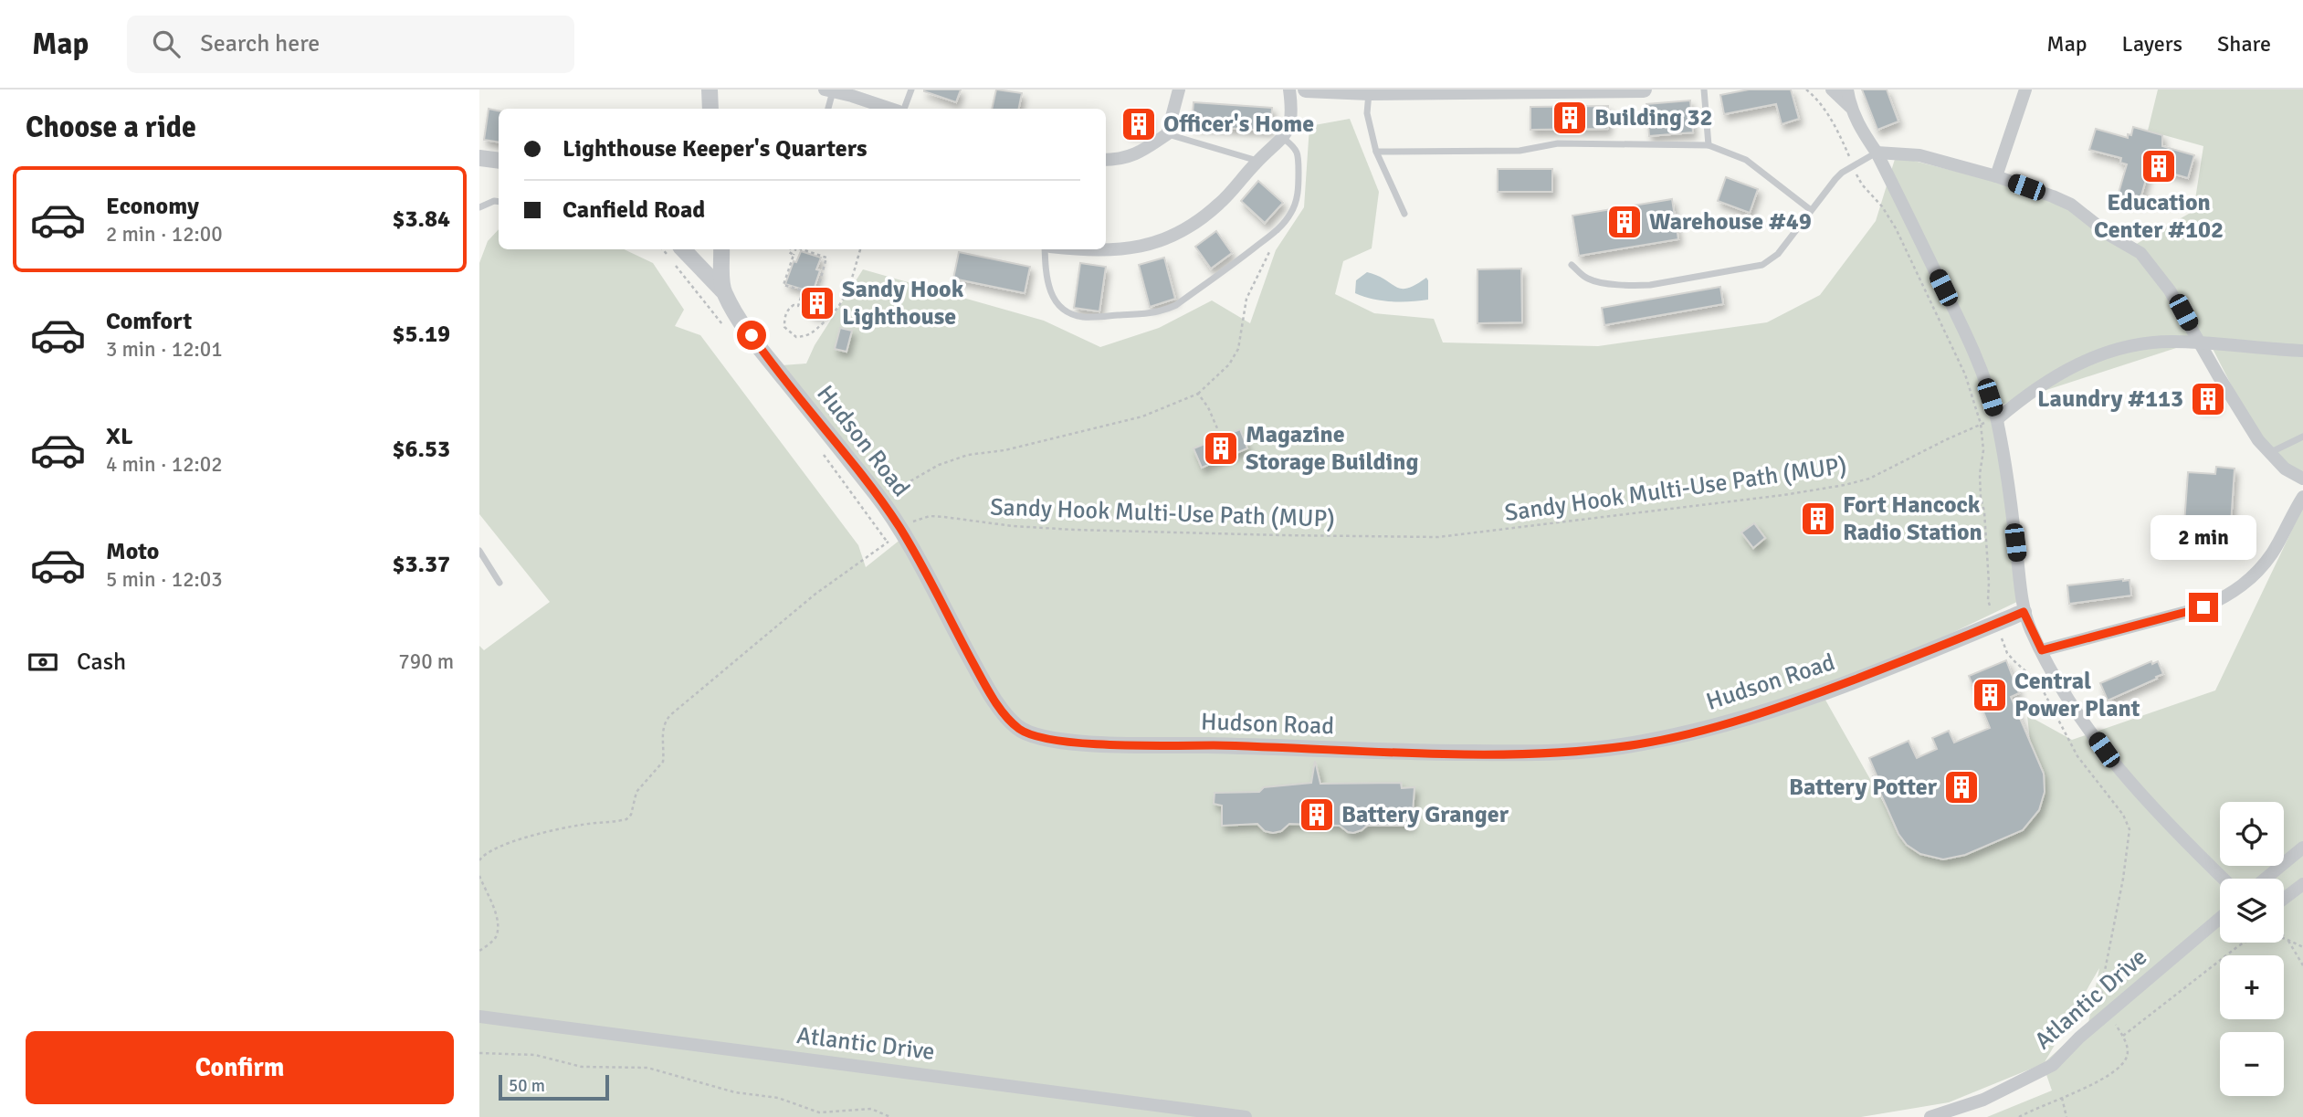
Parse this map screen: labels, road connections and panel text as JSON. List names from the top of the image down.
{
  "streets": {
    "street": ["Hudson Road", "Atlantic Drive"],
    "path": ["Sandy Hook Multi-Use Path (MUP)"]
  },
  "crossings": [
    ["Hudson Road", "Sandy Hook Multi-Use Path (MUP)"]
  ],
  "places": {
    "building": [
      "Building 32",
      "Officer's Home",
      "Education Center #102",
      "Warehouse #49",
      "Sandy Hook Lighthouse",
      "Laundry #113",
      "Magazine Storage Building",
      "Fort Hancock Radio Station",
      "Central Power Plant",
      "Battery Potter",
      "Battery Granger"
    ]
  },
  "scale_bar": "50 m",
  "page": {
    "header": "Map",
    "search": "Search here",
    "nav": ["Map", "Layers", "Share"],
    "heading": "Choose a ride",
    "banner": ["Lighthouse Keeper's Quarters", "Canfield Road"],
    "list": [
      {
        "name": "Economy",
        "note": "2 min · 12:00",
        "value": "$3.84"
      },
      {
        "name": "Comfort",
        "note": "3 min · 12:01",
        "value": "$5.19"
      },
      {
        "name": "XL",
        "note": "4 min · 12:02",
        "value": "$6.53"
      },
      {
        "name": "Moto",
        "note": "5 min · 12:03",
        "value": "$3.37"
      }
    ],
    "bubble": "2 min",
    "pay": ["Cash", "790 m"],
    "map_buttons": ["+", "−"],
    "buttons": "Confirm",
    "scale": "50 m"
  }
}
